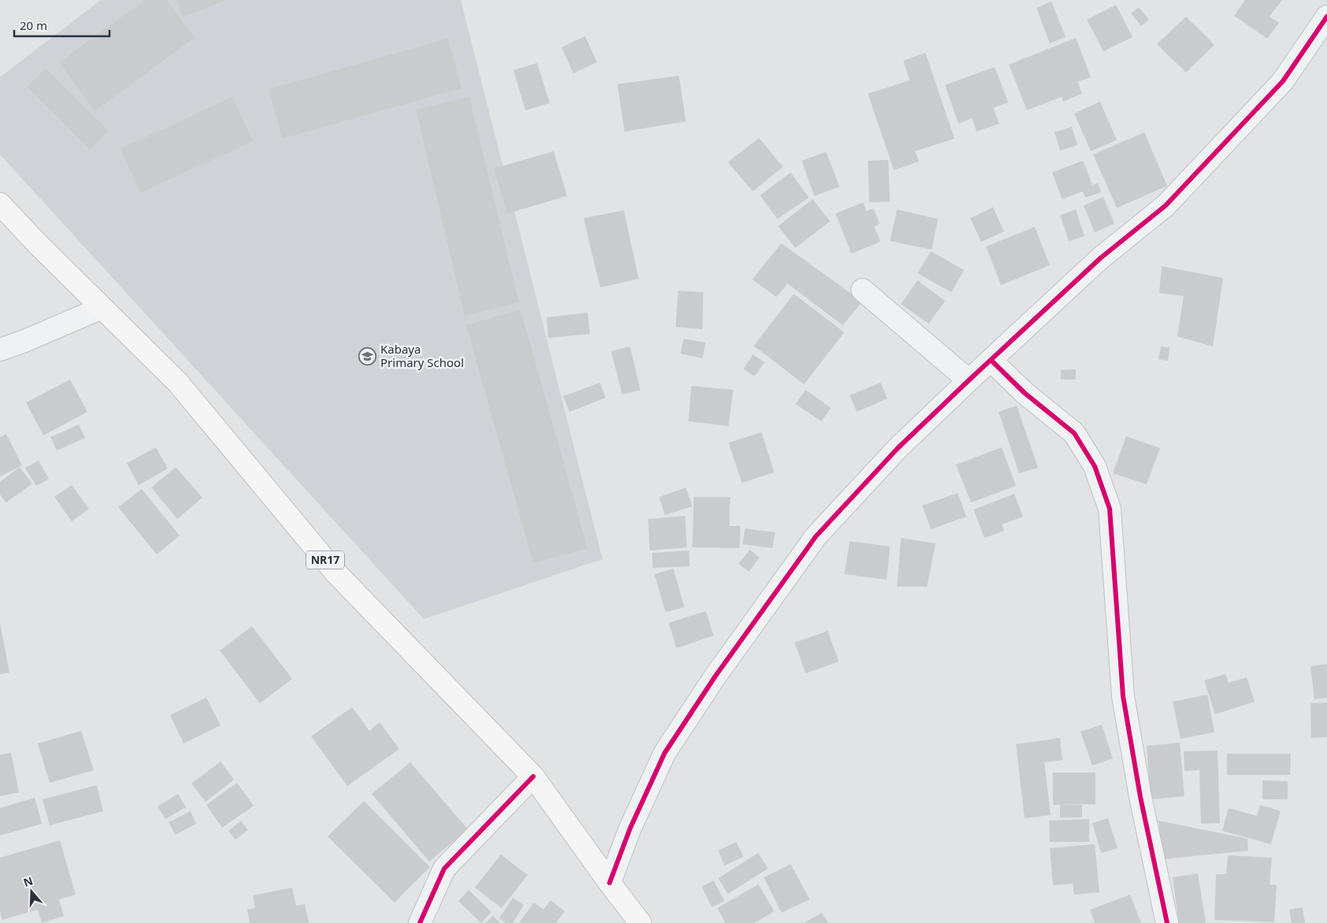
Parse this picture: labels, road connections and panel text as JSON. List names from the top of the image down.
{
  "streets": {
    "main road": ["NR17"]
  },
  "places": {
    "school or university": ["Kabaya Primary School"]
  },
  "scale_bar": "20 m",
  "north": "top"
}
